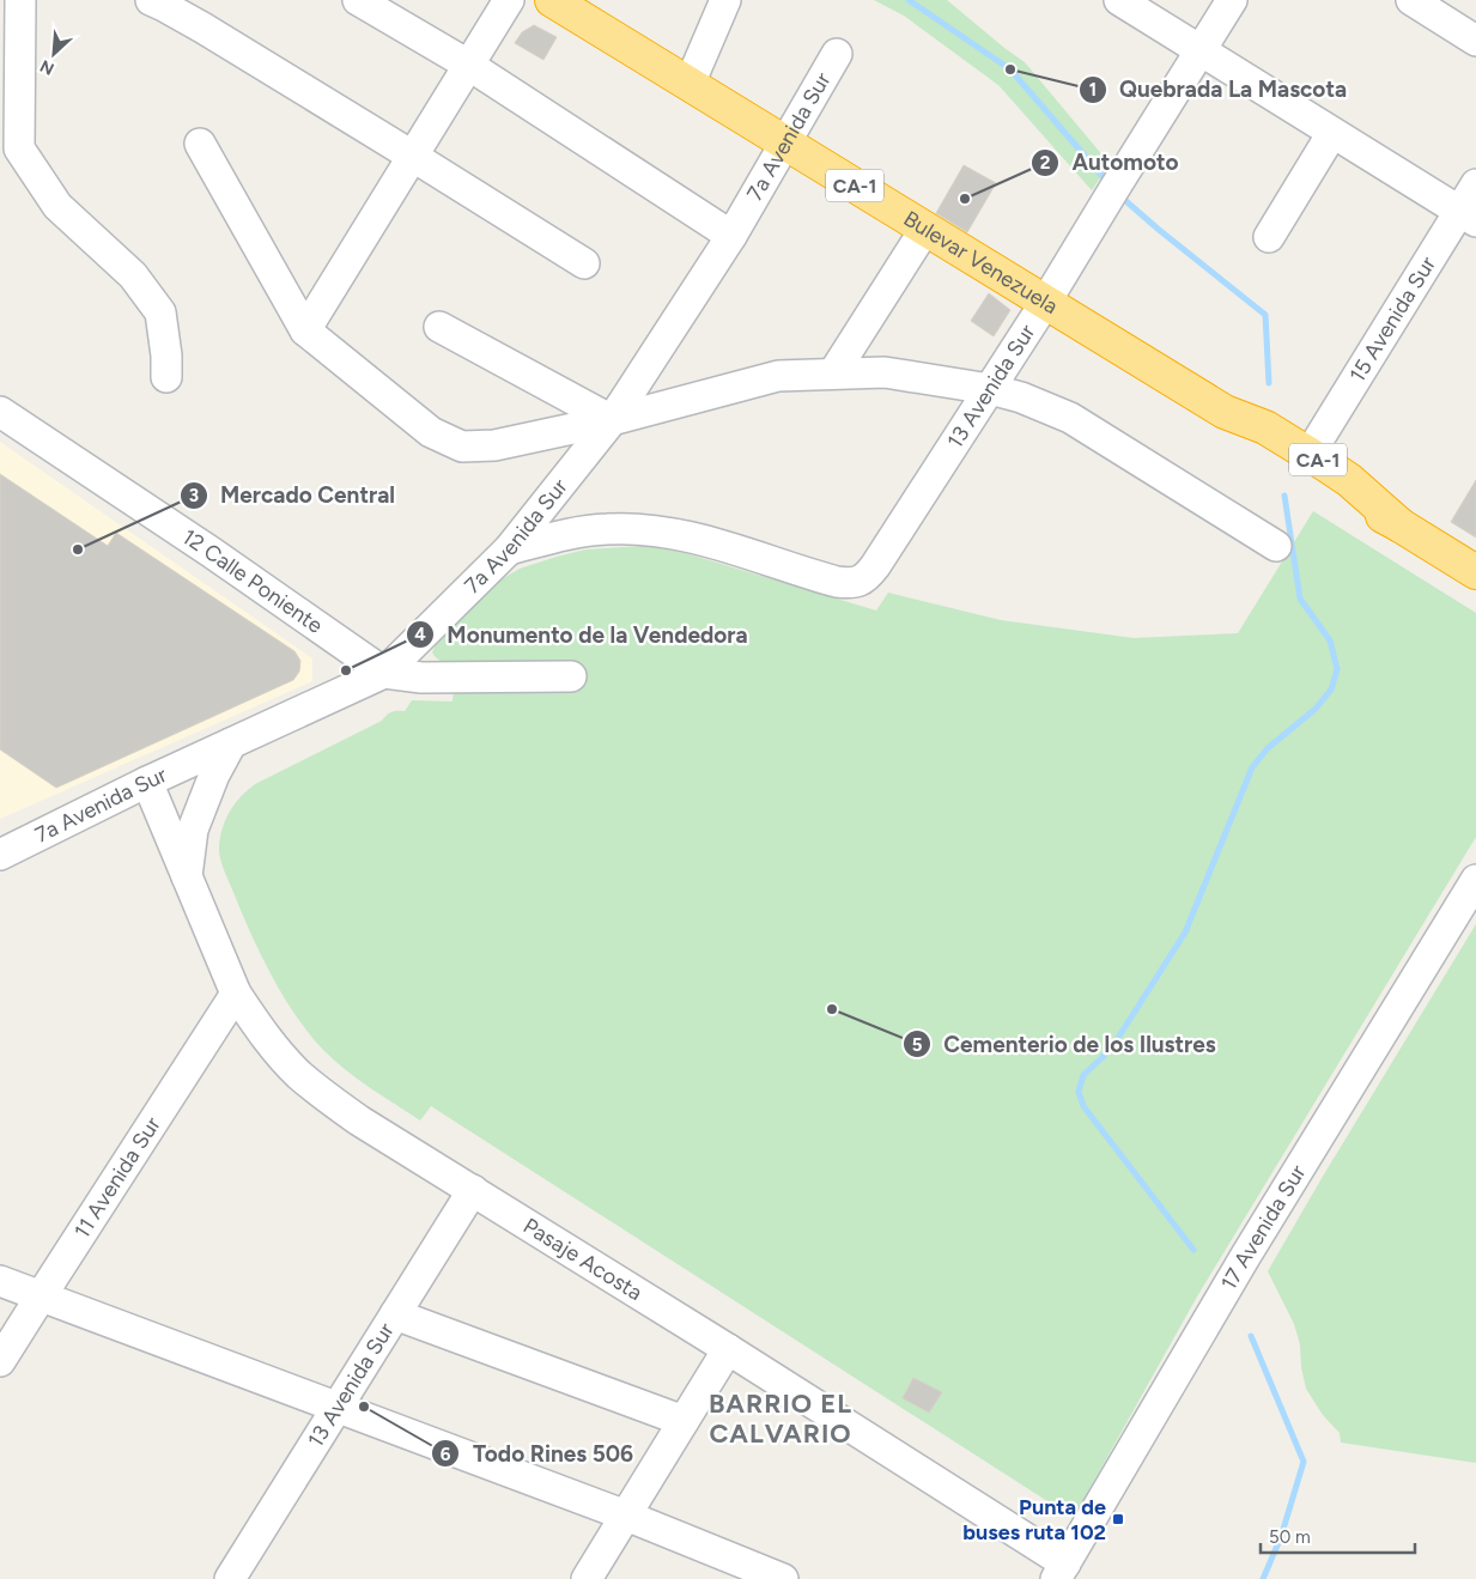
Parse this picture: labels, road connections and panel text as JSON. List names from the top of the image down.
{
  "streets": {
    "highway": ["CA-1", "Bulevar Venezuela"],
    "street": [
      "7a Avenida Sur",
      "15 Avenida Sur",
      "13 Avenida Sur",
      "12 Calle Poniente",
      "11 Avenida Sur",
      "17 Avenida Sur",
      "Pasaje Acosta"
    ]
  },
  "crossings": [
    ["7a Avenida Sur", "Bulevar Venezuela"],
    ["7a Avenida Sur", "13 Avenida Sur"],
    ["7a Avenida Sur", "12 Calle Poniente"],
    ["7a Avenida Sur", "Pasaje Acosta"],
    ["Bulevar Venezuela", "15 Avenida Sur"],
    ["Bulevar Venezuela", "13 Avenida Sur"],
    ["13 Avenida Sur", "Pasaje Acosta"],
    ["11 Avenida Sur", "Pasaje Acosta"],
    ["17 Avenida Sur", "Pasaje Acosta"]
  ],
  "districts": ["BARRIO EL CALVARIO"],
  "places": {
    "other": [
      "Quebrada La Mascota",
      "Automoto",
      "Mercado Central",
      "Monumento de la Vendedora",
      "Cementerio de los Ilustres",
      "Todo Rines 506"
    ],
    "transit": ["Punta de buses ruta 102"]
  },
  "scale_bar": "50 m",
  "north": "bottom left"
}
